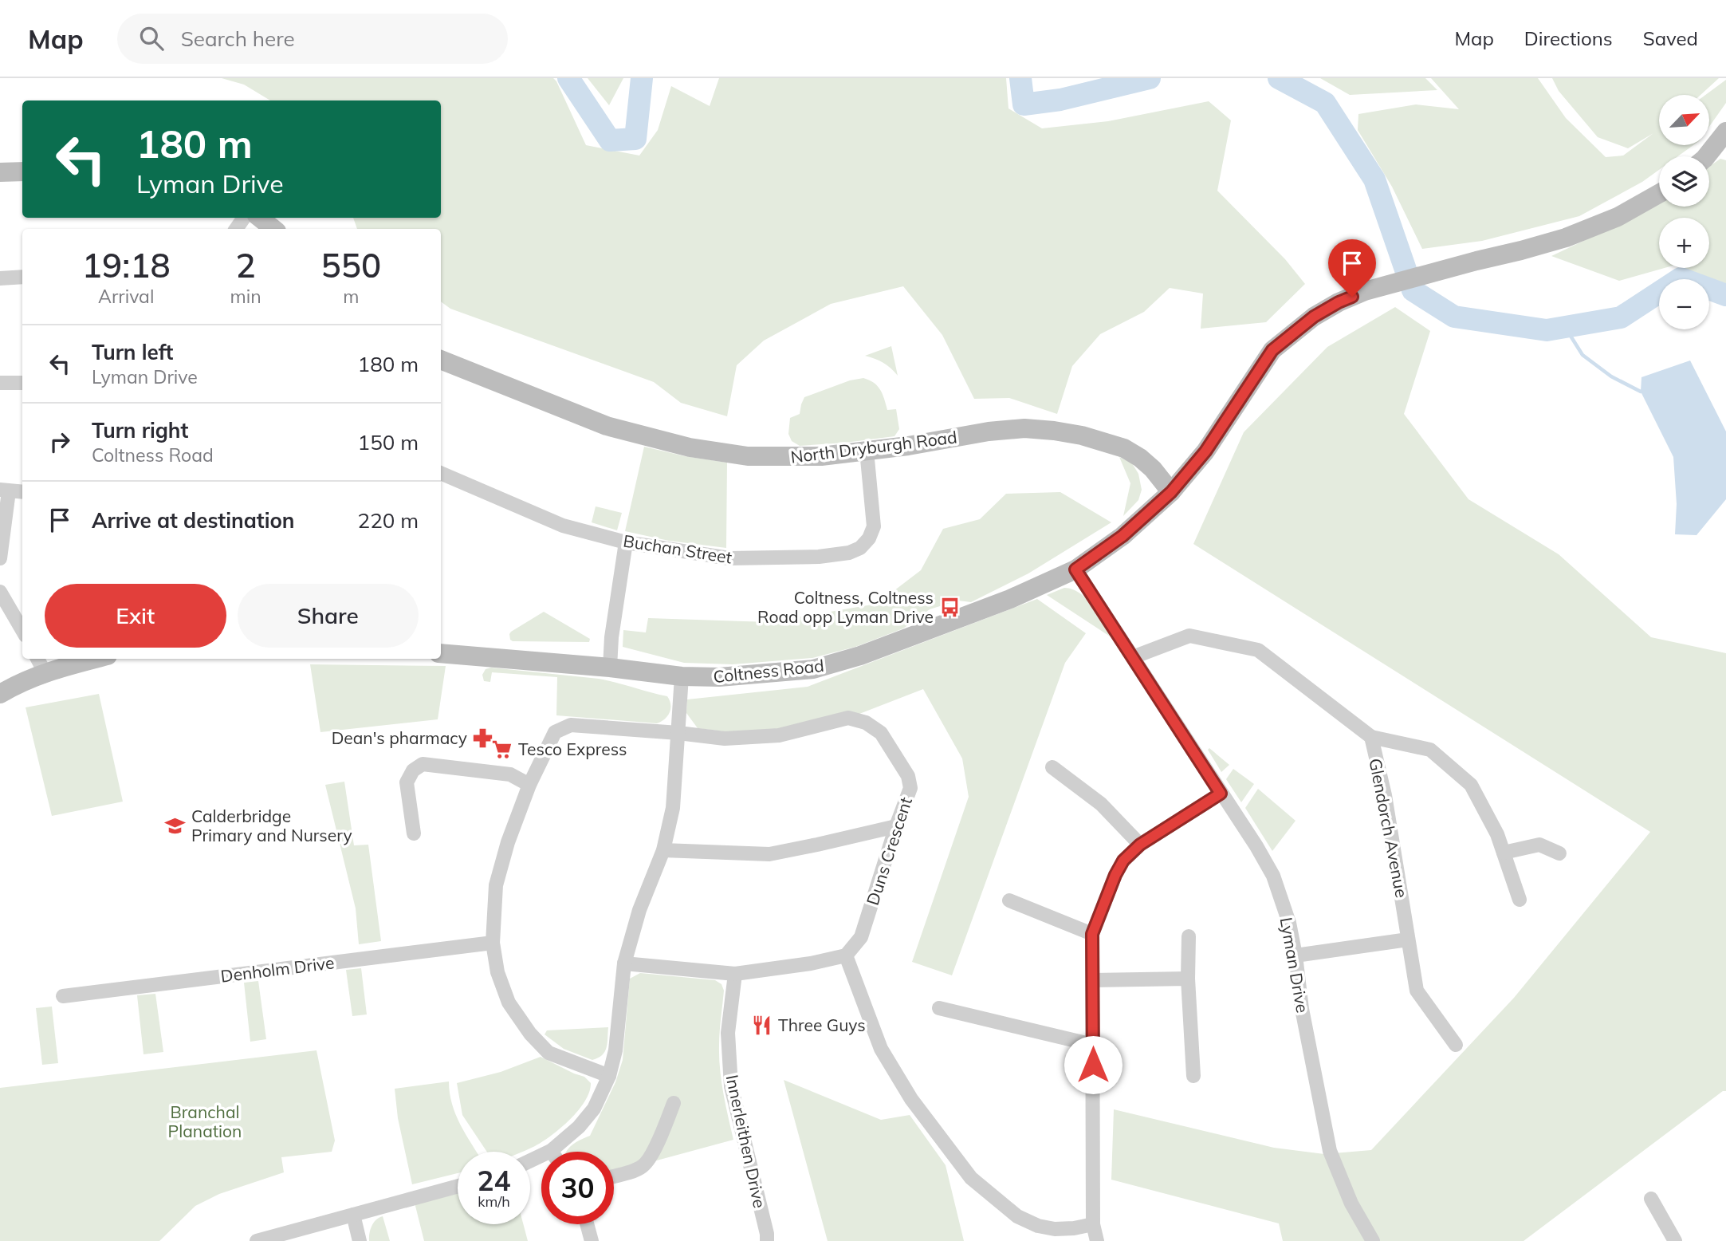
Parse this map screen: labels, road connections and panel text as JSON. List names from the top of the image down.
{
  "streets": {
    "street": [
      "North Dryburgh Road",
      "Buchan Street",
      "Coltness Road",
      "Glendorch Avenue",
      "Duns Crescent",
      "Lyman Drive",
      "Denholm Drive",
      "Innerleithen Drive"
    ]
  },
  "crossings": [
    ["North Dryburgh Road", "Buchan Street"],
    ["North Dryburgh Road", "Coltness Road"],
    ["Coltness Road", "Lyman Drive"],
    ["Glendorch Avenue", "Lyman Drive"],
    ["Duns Crescent", "Denholm Drive"]
  ],
  "parks": ["Branchal Planation"],
  "places": {
    "bus stop": ["Coltness, Coltness Road opp Lyman Drive"],
    "pharmacy": ["Dean's pharmacy"],
    "supermarket": ["Tesco Express"],
    "school or university": ["Calderbridge Primary and Nursery"],
    "restaurant": ["Three Guys"]
  },
  "north": "top right",
  "page": {
    "header": "Map",
    "search": "Search here",
    "nav": ["Map", "Directions", "Saved"],
    "map_buttons": ["+", "−"],
    "turn": ["180 m", "Lyman Drive"],
    "eta": [
      "19:18",
      "Arrival",
      "2",
      "min",
      "550",
      "m"
    ],
    "list": [
      {
        "name": "Turn left",
        "note": "Lyman Drive",
        "value": "180 m"
      },
      {
        "name": "Turn right",
        "note": "Coltness Road",
        "value": "150 m"
      },
      {
        "name": "Arrive at destination",
        "value": "220 m"
      }
    ],
    "buttons": ["Exit", "Share"],
    "speed": "24 km/h",
    "limit": "30"
  }
}
